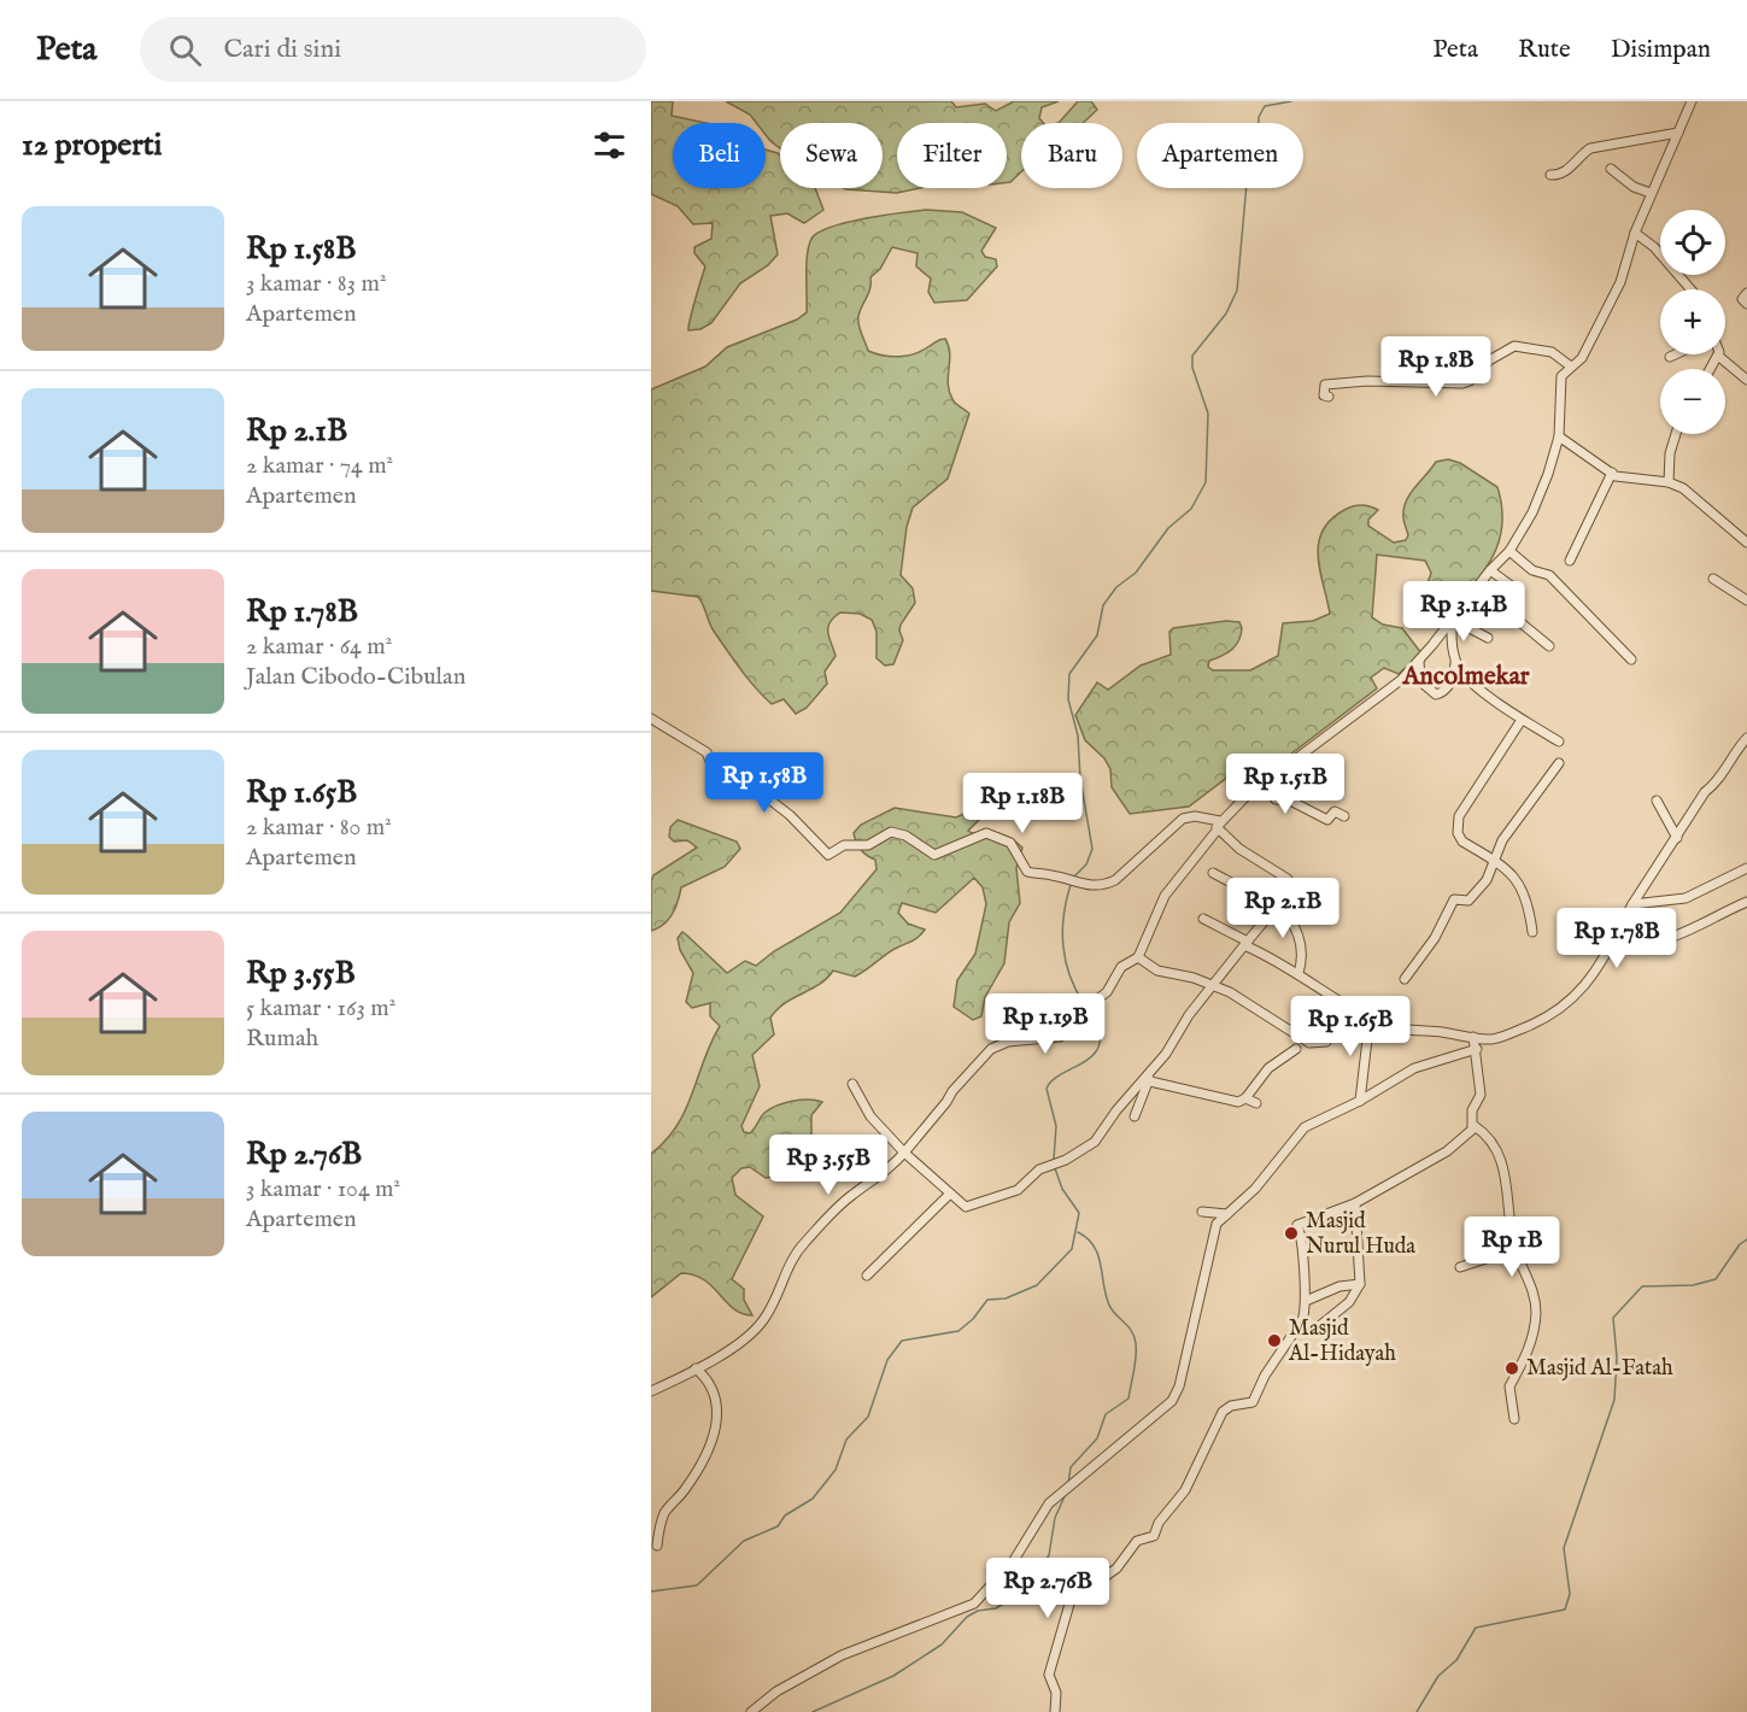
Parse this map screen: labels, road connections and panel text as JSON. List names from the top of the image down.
{
  "districts": ["Ancolmekar"],
  "places": ["Masjid Nurul Huda", "Masjid Al-Hidayah", "Masjid Al-Fatah"],
  "page": {
    "header": "Peta",
    "search": "Cari di sini",
    "nav": ["Peta", "Rute", "Disimpan"],
    "heading": "12 properti",
    "chip": [
      "Beli",
      "Sewa",
      "Filter",
      "Baru",
      "Apartemen"
    ],
    "list": [
      {
        "name": "Rp 1.58B",
        "note": "3 kamar · 83 m² · Apartemen"
      },
      {
        "name": "Rp 2.1B",
        "note": "2 kamar · 74 m² · Apartemen"
      },
      {
        "name": "Rp 1.78B",
        "note": "2 kamar · 64 m² · Jalan Cibodo-Cibulan"
      },
      {
        "name": "Rp 1.65B",
        "note": "2 kamar · 80 m² · Apartemen"
      },
      {
        "name": "Rp 3.55B",
        "note": "5 kamar · 163 m² · Rumah"
      },
      {
        "name": "Rp 2.76B",
        "note": "3 kamar · 104 m² · Apartemen"
      }
    ],
    "map_buttons": ["+", "−"],
    "price": [
      "Rp 1.8B",
      "Rp 3.14B",
      "Rp 1.58B",
      "Rp 1.51B",
      "Rp 1.18B",
      "Rp 2.1B",
      "Rp 1.78B",
      "Rp 1.19B",
      "Rp 1.65B",
      "Rp 3.55B",
      "Rp 1B",
      "Rp 2.76B"
    ]
  }
}
